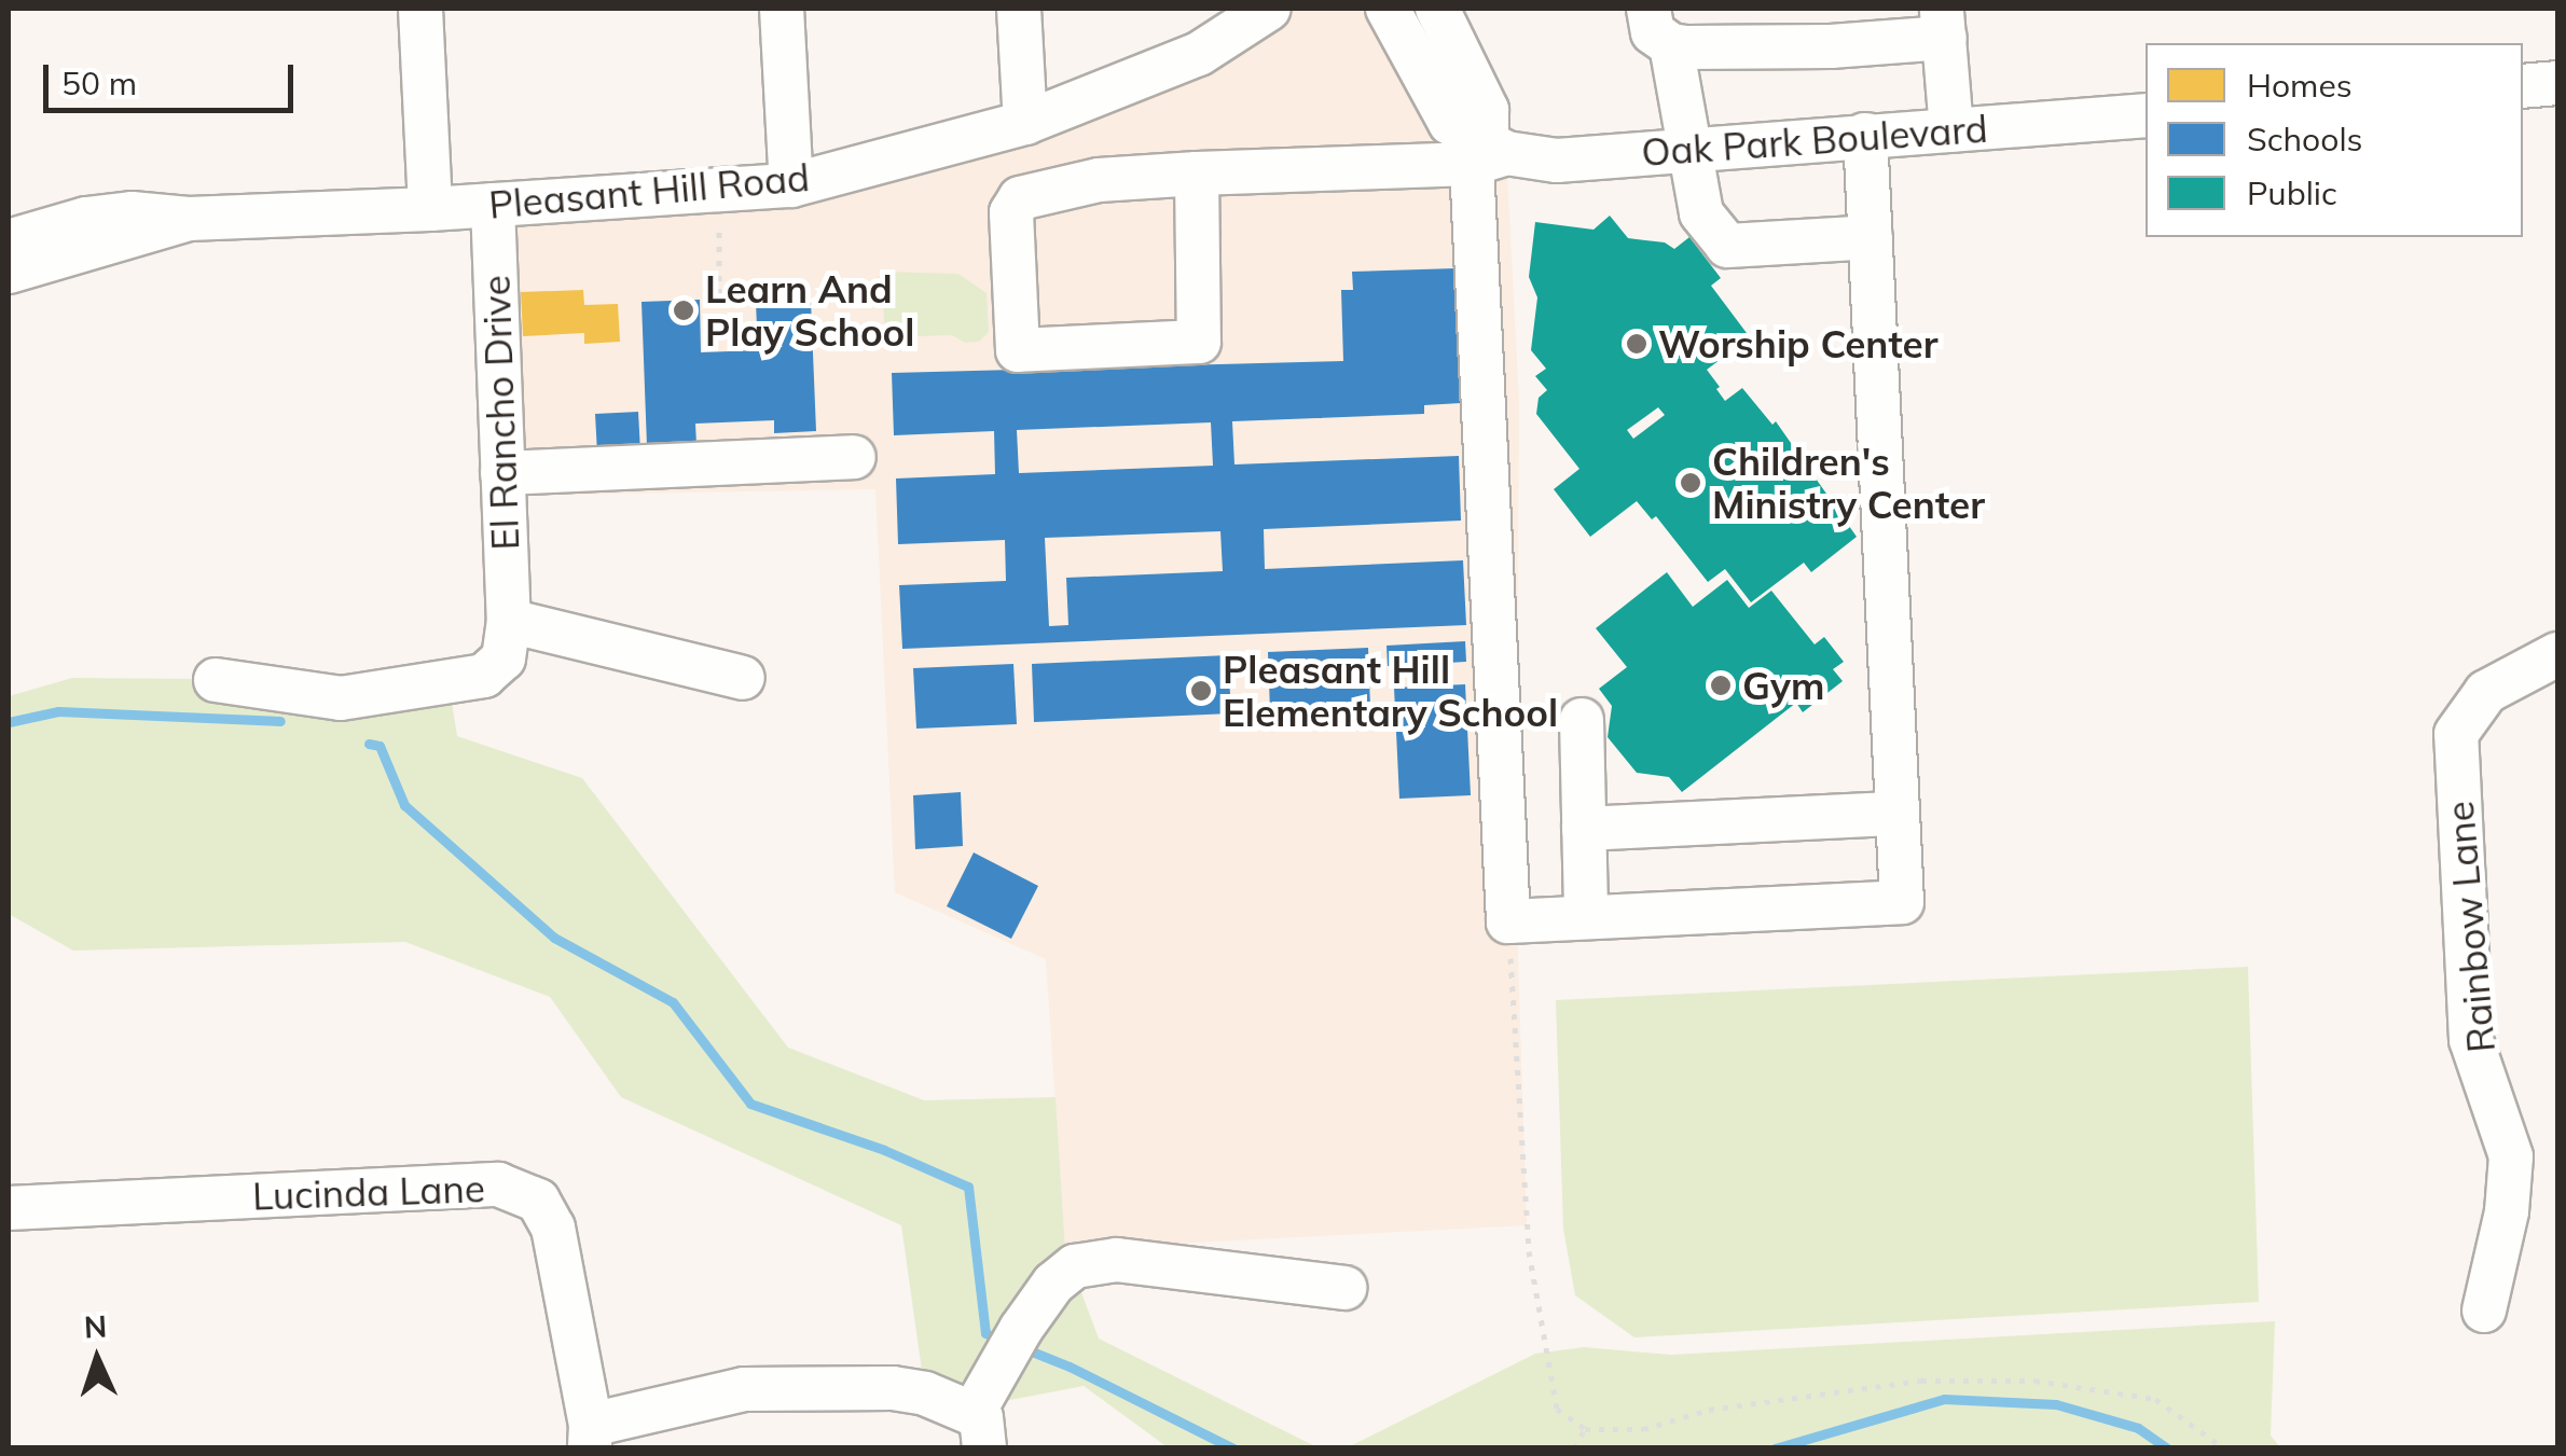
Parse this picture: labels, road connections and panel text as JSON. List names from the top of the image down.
{
  "streets": {
    "street": [
      "Oak Park Boulevard",
      "Pleasant Hill Road",
      "El Rancho Drive",
      "Rainbow Lane",
      "Lucinda Lane"
    ]
  },
  "crossings": [
    ["Pleasant Hill Road", "El Rancho Drive"]
  ],
  "places": [
    "Learn And Play School",
    "Worship Center",
    "Children's Ministry Center",
    "Gym",
    "Pleasant Hill Elementary School"
  ],
  "legend": ["Homes", "Schools", "Public"],
  "scale_bar": "50 m",
  "north": "top"
}
